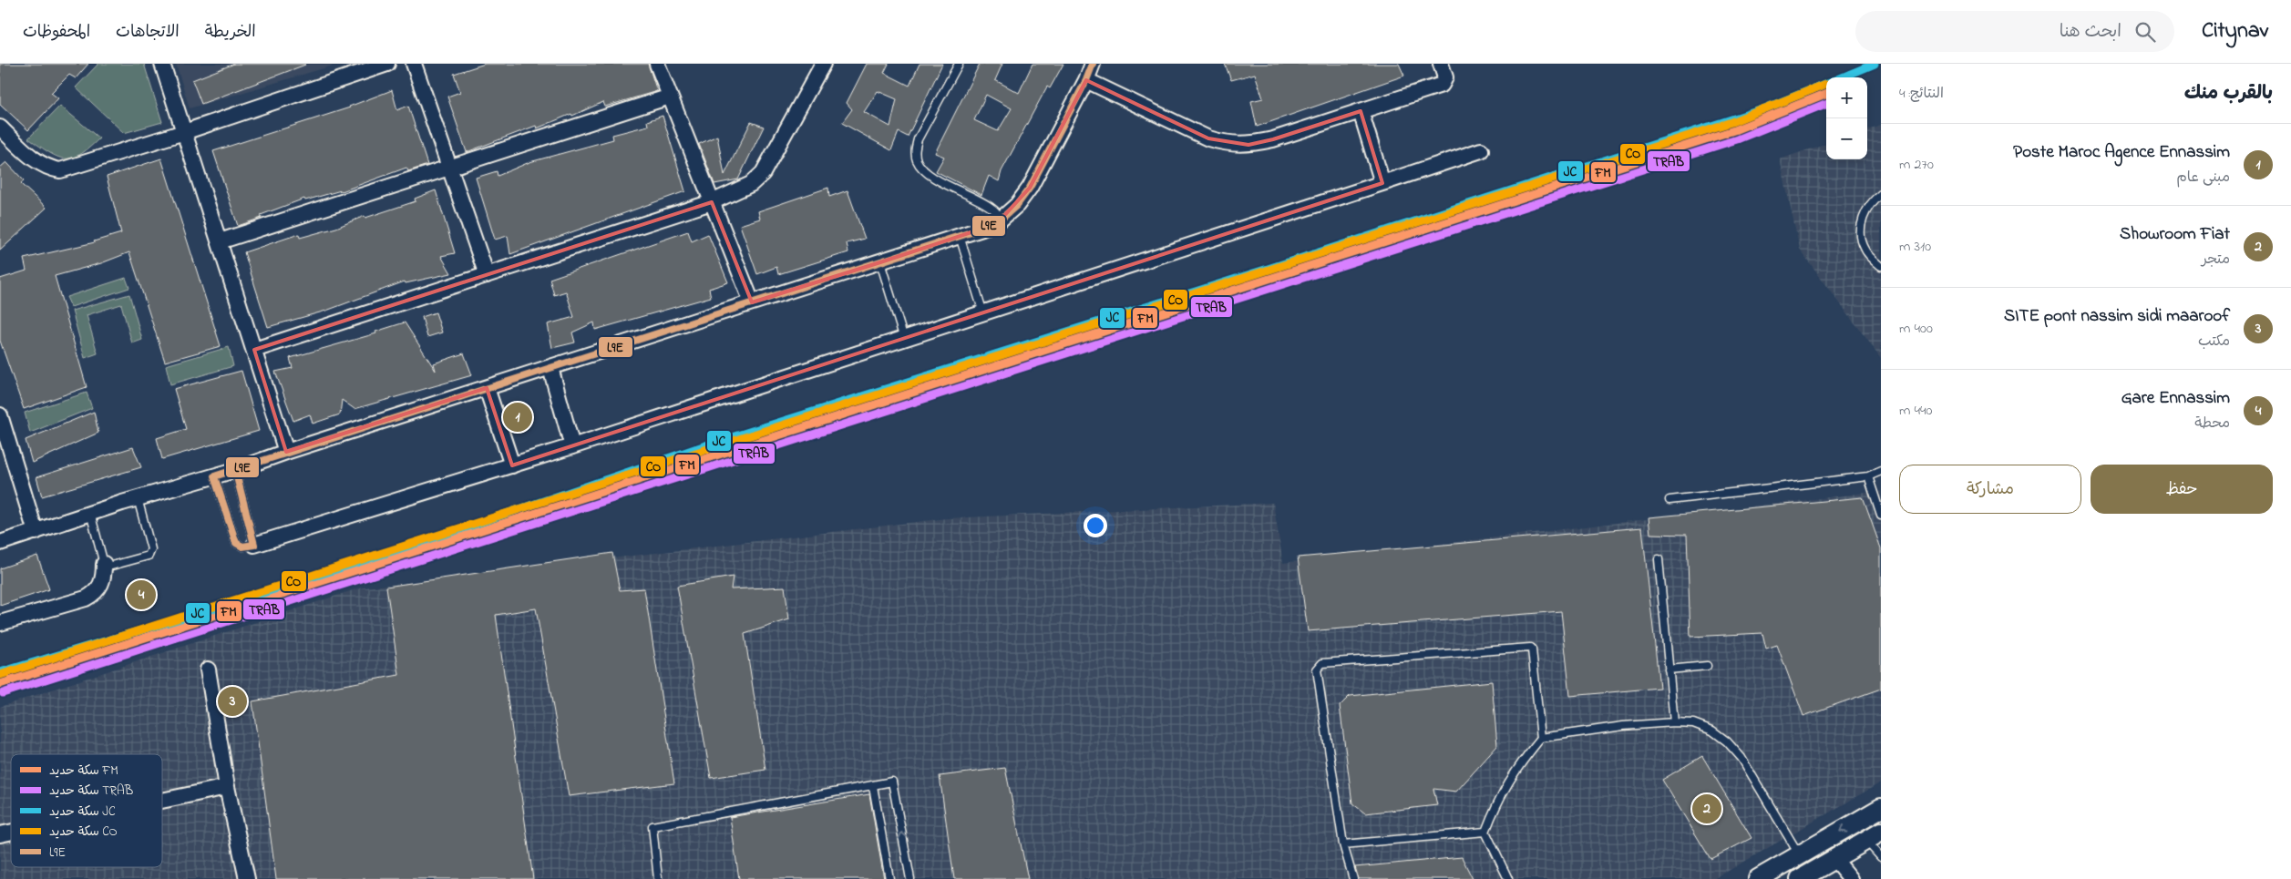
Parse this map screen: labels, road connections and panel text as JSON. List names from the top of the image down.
{
  "lines": [
    "rail line JC",
    "transit line L9E",
    "rail line CO",
    "rail line FM",
    "rail line TRAB"
  ],
  "legend": [
    "سكة حديد FM",
    "سكة حديد TRAB",
    "سكة حديد JC",
    "سكة حديد CO",
    "L9E"
  ],
  "page": {
    "header": "Citynav",
    "search": "ابحث هنا",
    "nav": ["الخريطة", "الاتجاهات", "المحفوظات"],
    "heading": ["بالقرب منك", "النتائج: 4"],
    "map_buttons": ["+", "−"],
    "list": [
      {
        "mark": "1",
        "name": "Poste Maroc Agence Ennassim",
        "note": "مبنى عام",
        "value": "270 m"
      },
      {
        "mark": "2",
        "name": "Showroom Fiat",
        "note": "متجر",
        "value": "310 m"
      },
      {
        "mark": "3",
        "name": "SITE pont nassim sidi maaroof",
        "note": "مكتب",
        "value": "400 m"
      },
      {
        "mark": "4",
        "name": "Gare Ennassim",
        "note": "محطة",
        "value": "440 m"
      }
    ],
    "pins": [
      "1",
      "4",
      "3",
      "2"
    ],
    "buttons": ["حفظ", "مشاركة"]
  }
}
